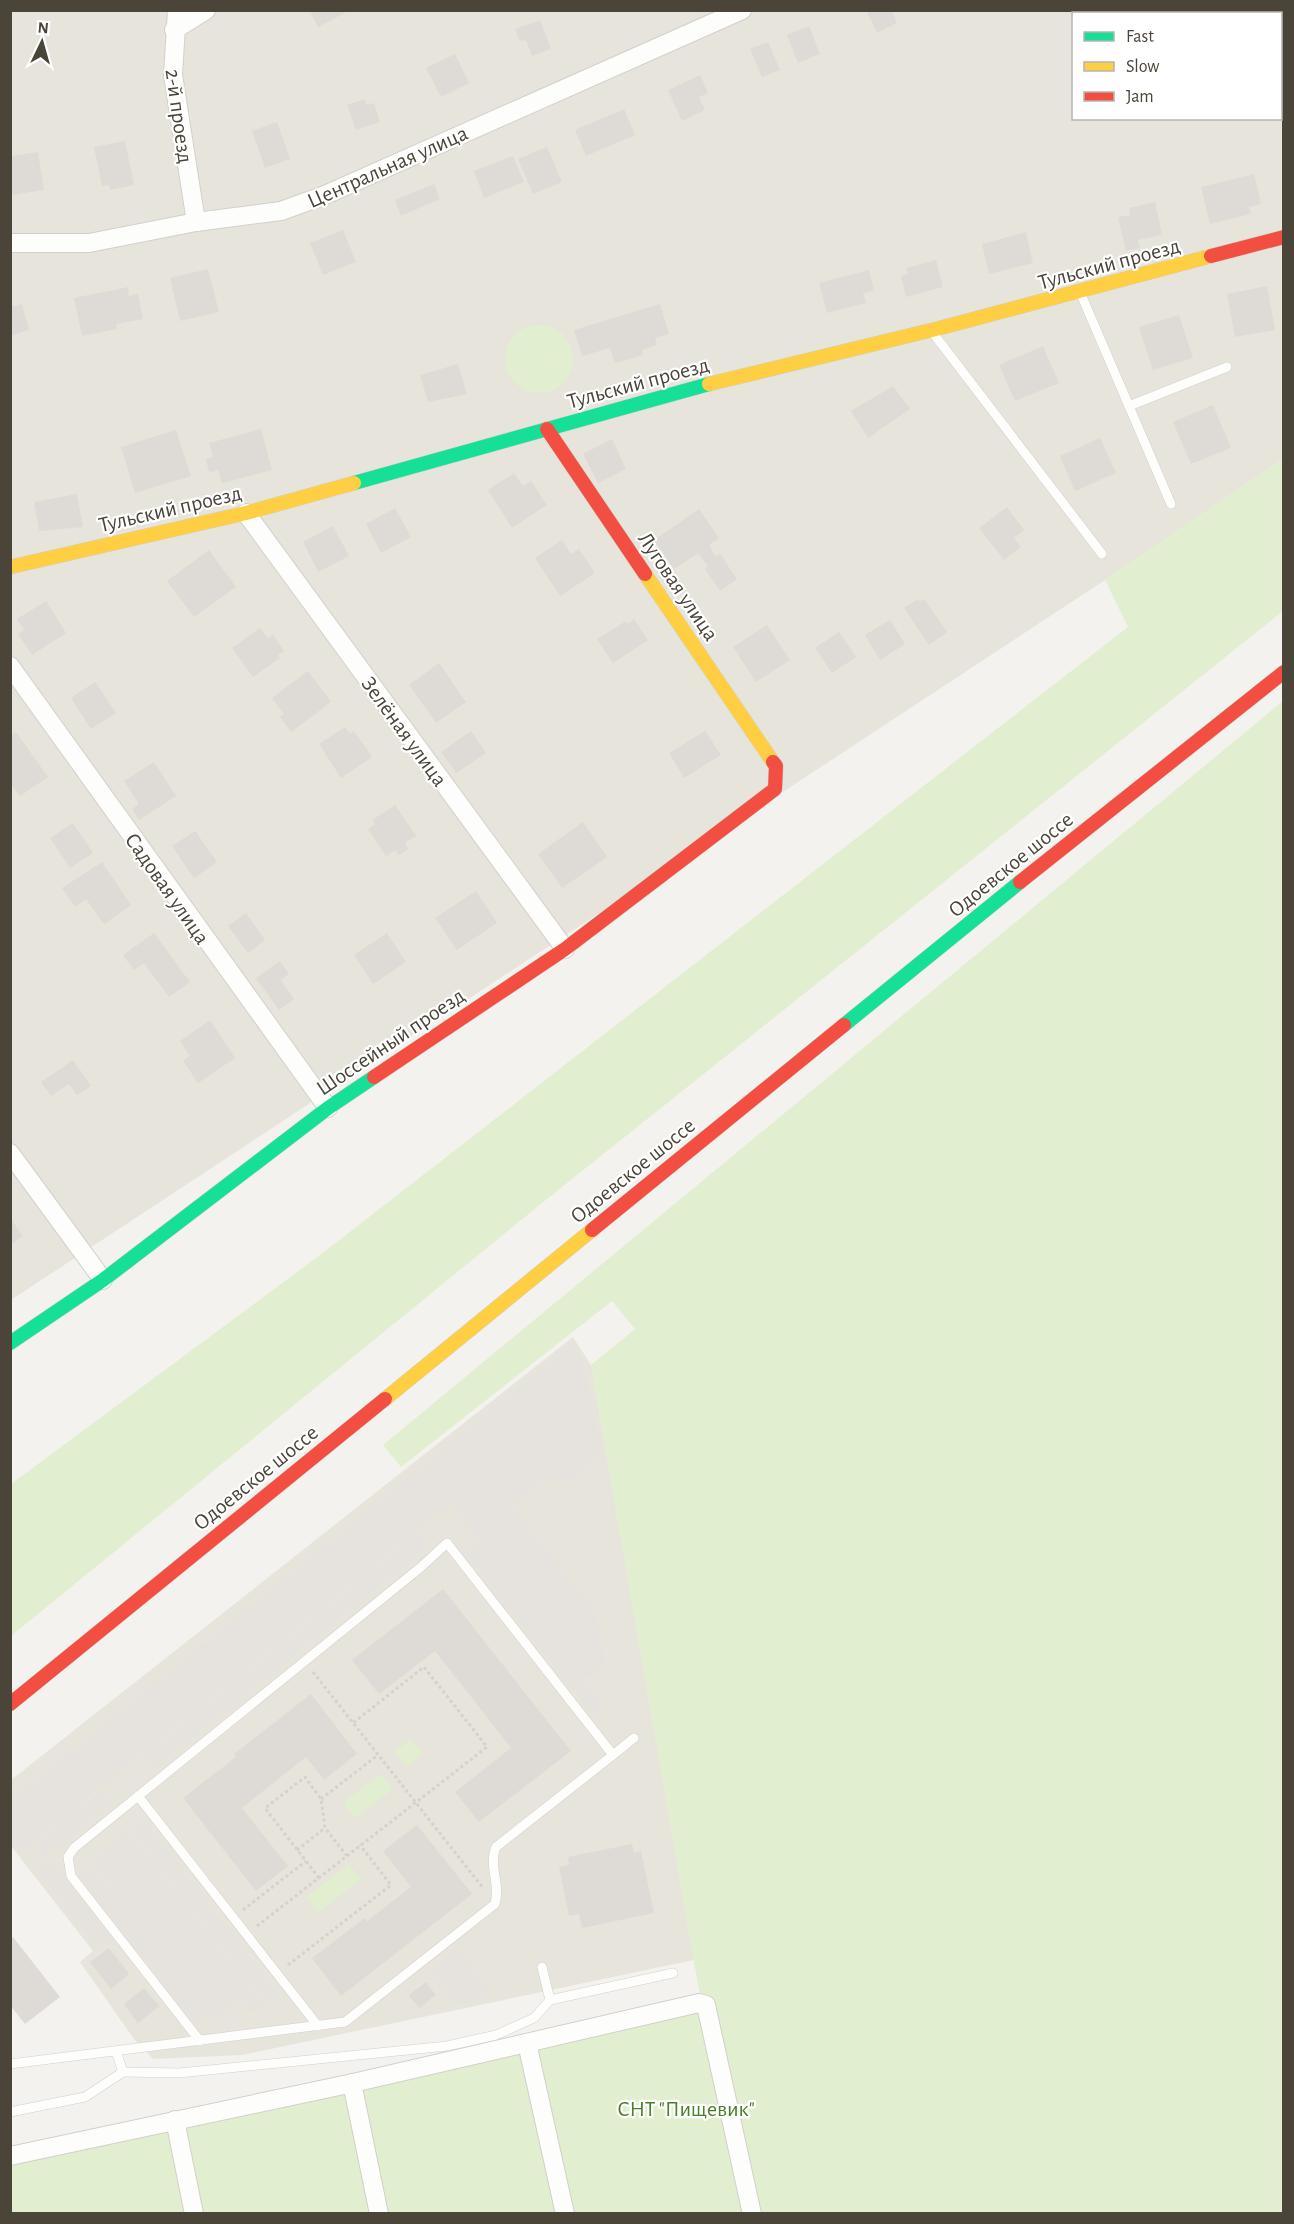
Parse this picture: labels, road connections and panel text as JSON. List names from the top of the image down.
{
  "streets": {
    "street": [
      "2-й проезд",
      "Центральная улица",
      "Тульский проезд",
      "Луговая улица",
      "Зелёная улица",
      "Одоевское шоссе",
      "Садовая улица",
      "Шоссейный проезд"
    ]
  },
  "crossings": [
    ["2-й проезд", "Центральная улица"],
    ["Тульский проезд", "Луговая улица"],
    ["Тульский проезд", "Зелёная улица"],
    ["Луговая улица", "Шоссейный проезд"],
    ["Зелёная улица", "Шоссейный проезд"],
    ["Садовая улица", "Шоссейный проезд"]
  ],
  "parks": ["СНТ \"Пищевик\""],
  "legend": ["Fast", "Slow", "Jam"],
  "north": "top"
}
